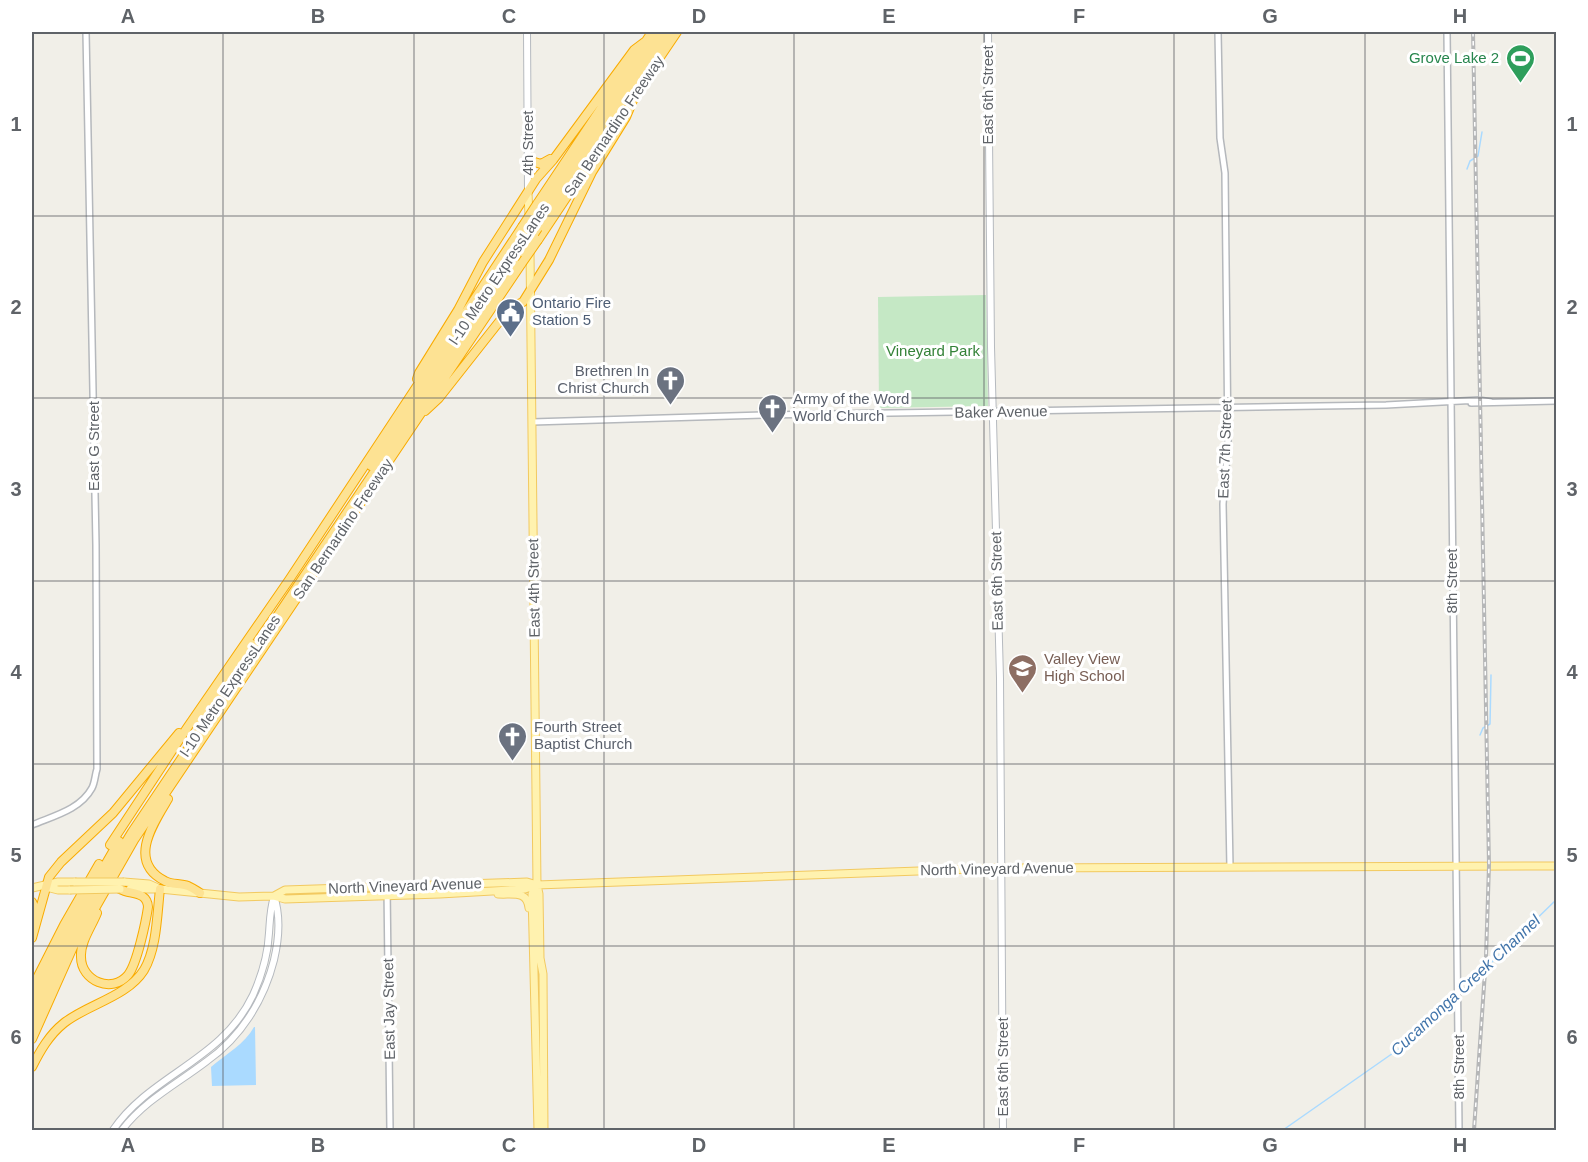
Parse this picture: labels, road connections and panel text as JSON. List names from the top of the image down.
{
  "streets": {
    "highway": ["San Bernardino Freeway", "I-10 Metro ExpressLanes"],
    "main road": [
      "East 6th Street",
      "4th Street",
      "East 4th Street",
      "North Vineyard Avenue"
    ],
    "street": [
      "Baker Avenue",
      "East G Street",
      "East 7th Street",
      "8th Street",
      "East Jay Street"
    ]
  },
  "crossings": [
    ["East 6th Street", "Baker Avenue"],
    ["East 6th Street", "North Vineyard Avenue"],
    ["4th Street", "East 4th Street"],
    ["Baker Avenue", "East 7th Street"],
    ["Baker Avenue", "8th Street"],
    ["Baker Avenue", "East 4th Street"],
    ["East 7th Street", "North Vineyard Avenue"],
    ["8th Street", "North Vineyard Avenue"],
    ["East 4th Street", "North Vineyard Avenue"],
    ["North Vineyard Avenue", "East Jay Street"]
  ],
  "water": ["Cucamonga Creek Channel"],
  "parks": ["Vineyard Park"],
  "places": {
    "sports": ["Grove Lake 2"],
    "public building": ["Ontario Fire Station 5"],
    "church": ["Brethren In Christ Church", "Army of the Word World Church", "Fourth Street Baptist Church"],
    "school or university": ["Valley View High School"]
  },
  "grid": {
    "columns": [
      "A",
      "B",
      "C",
      "D",
      "E",
      "F",
      "G",
      "H"
    ],
    "rows": [
      "1",
      "2",
      "3",
      "4",
      "5",
      "6"
    ]
  }
}
